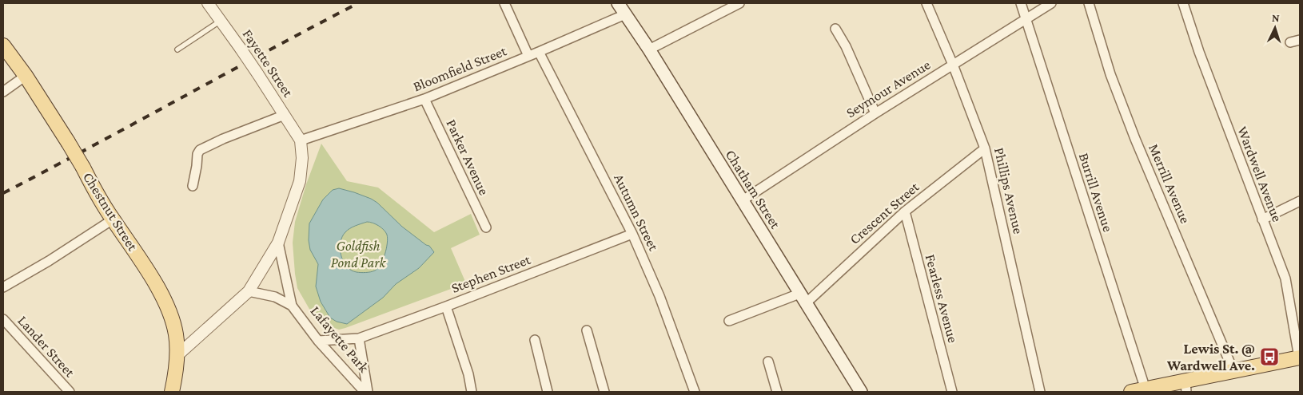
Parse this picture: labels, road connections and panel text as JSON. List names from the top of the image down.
{
  "streets": {
    "main road": ["Chatham Street", "Chestnut Street"],
    "street": [
      "Fayette Street",
      "Bloomfield Street",
      "Seymour Avenue",
      "Parker Avenue",
      "Wardwell Avenue",
      "Merrill Avenue",
      "Phillips Avenue",
      "Burrill Avenue",
      "Autumn Street",
      "Crescent Street",
      "Stephen Street",
      "Fearless Avenue",
      "Lafayette Park",
      "Lander Street"
    ]
  },
  "crossings": [
    ["Fayette Street", "Bloomfield Street"],
    ["Bloomfield Street", "Parker Avenue"],
    ["Bloomfield Street", "Chatham Street"],
    ["Bloomfield Street", "Autumn Street"],
    ["Seymour Avenue", "Chatham Street"],
    ["Seymour Avenue", "Phillips Avenue"],
    ["Seymour Avenue", "Burrill Avenue"],
    ["Chatham Street", "Crescent Street"],
    ["Phillips Avenue", "Crescent Street"],
    ["Autumn Street", "Stephen Street"],
    ["Crescent Street", "Fearless Avenue"],
    ["Stephen Street", "Lafayette Park"]
  ],
  "parks": ["Goldfish Pond Park"],
  "places": {
    "bus stop": ["Lewis St. @ Wardwell Ave."]
  },
  "north": "top"
}
